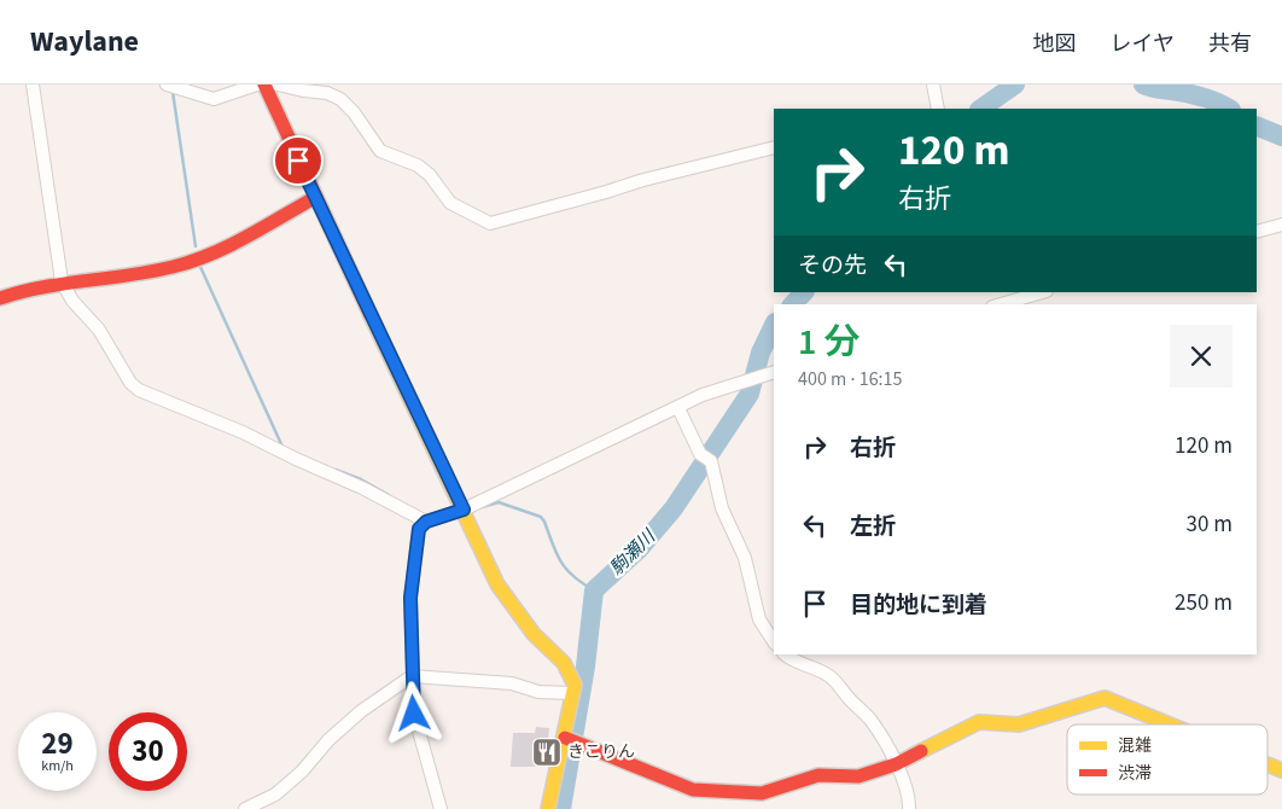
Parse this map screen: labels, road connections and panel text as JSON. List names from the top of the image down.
{
  "water": ["駒瀬川"],
  "places": {
    "restaurant": ["きこりん"]
  },
  "legend": ["混雑", "渋滞"],
  "page": {
    "header": "Waylane",
    "nav": ["地図", "レイヤ", "共有"],
    "turn": ["120 m", "右折"],
    "then": "その先",
    "heading": ["1 分", "400 m · 16:15"],
    "list": [
      {
        "name": "右折",
        "value": "120 m"
      },
      {
        "name": "左折",
        "value": "30 m"
      },
      {
        "name": "目的地に到着",
        "value": "250 m"
      }
    ],
    "speed": "29 km/h",
    "limit": "30"
  }
}
